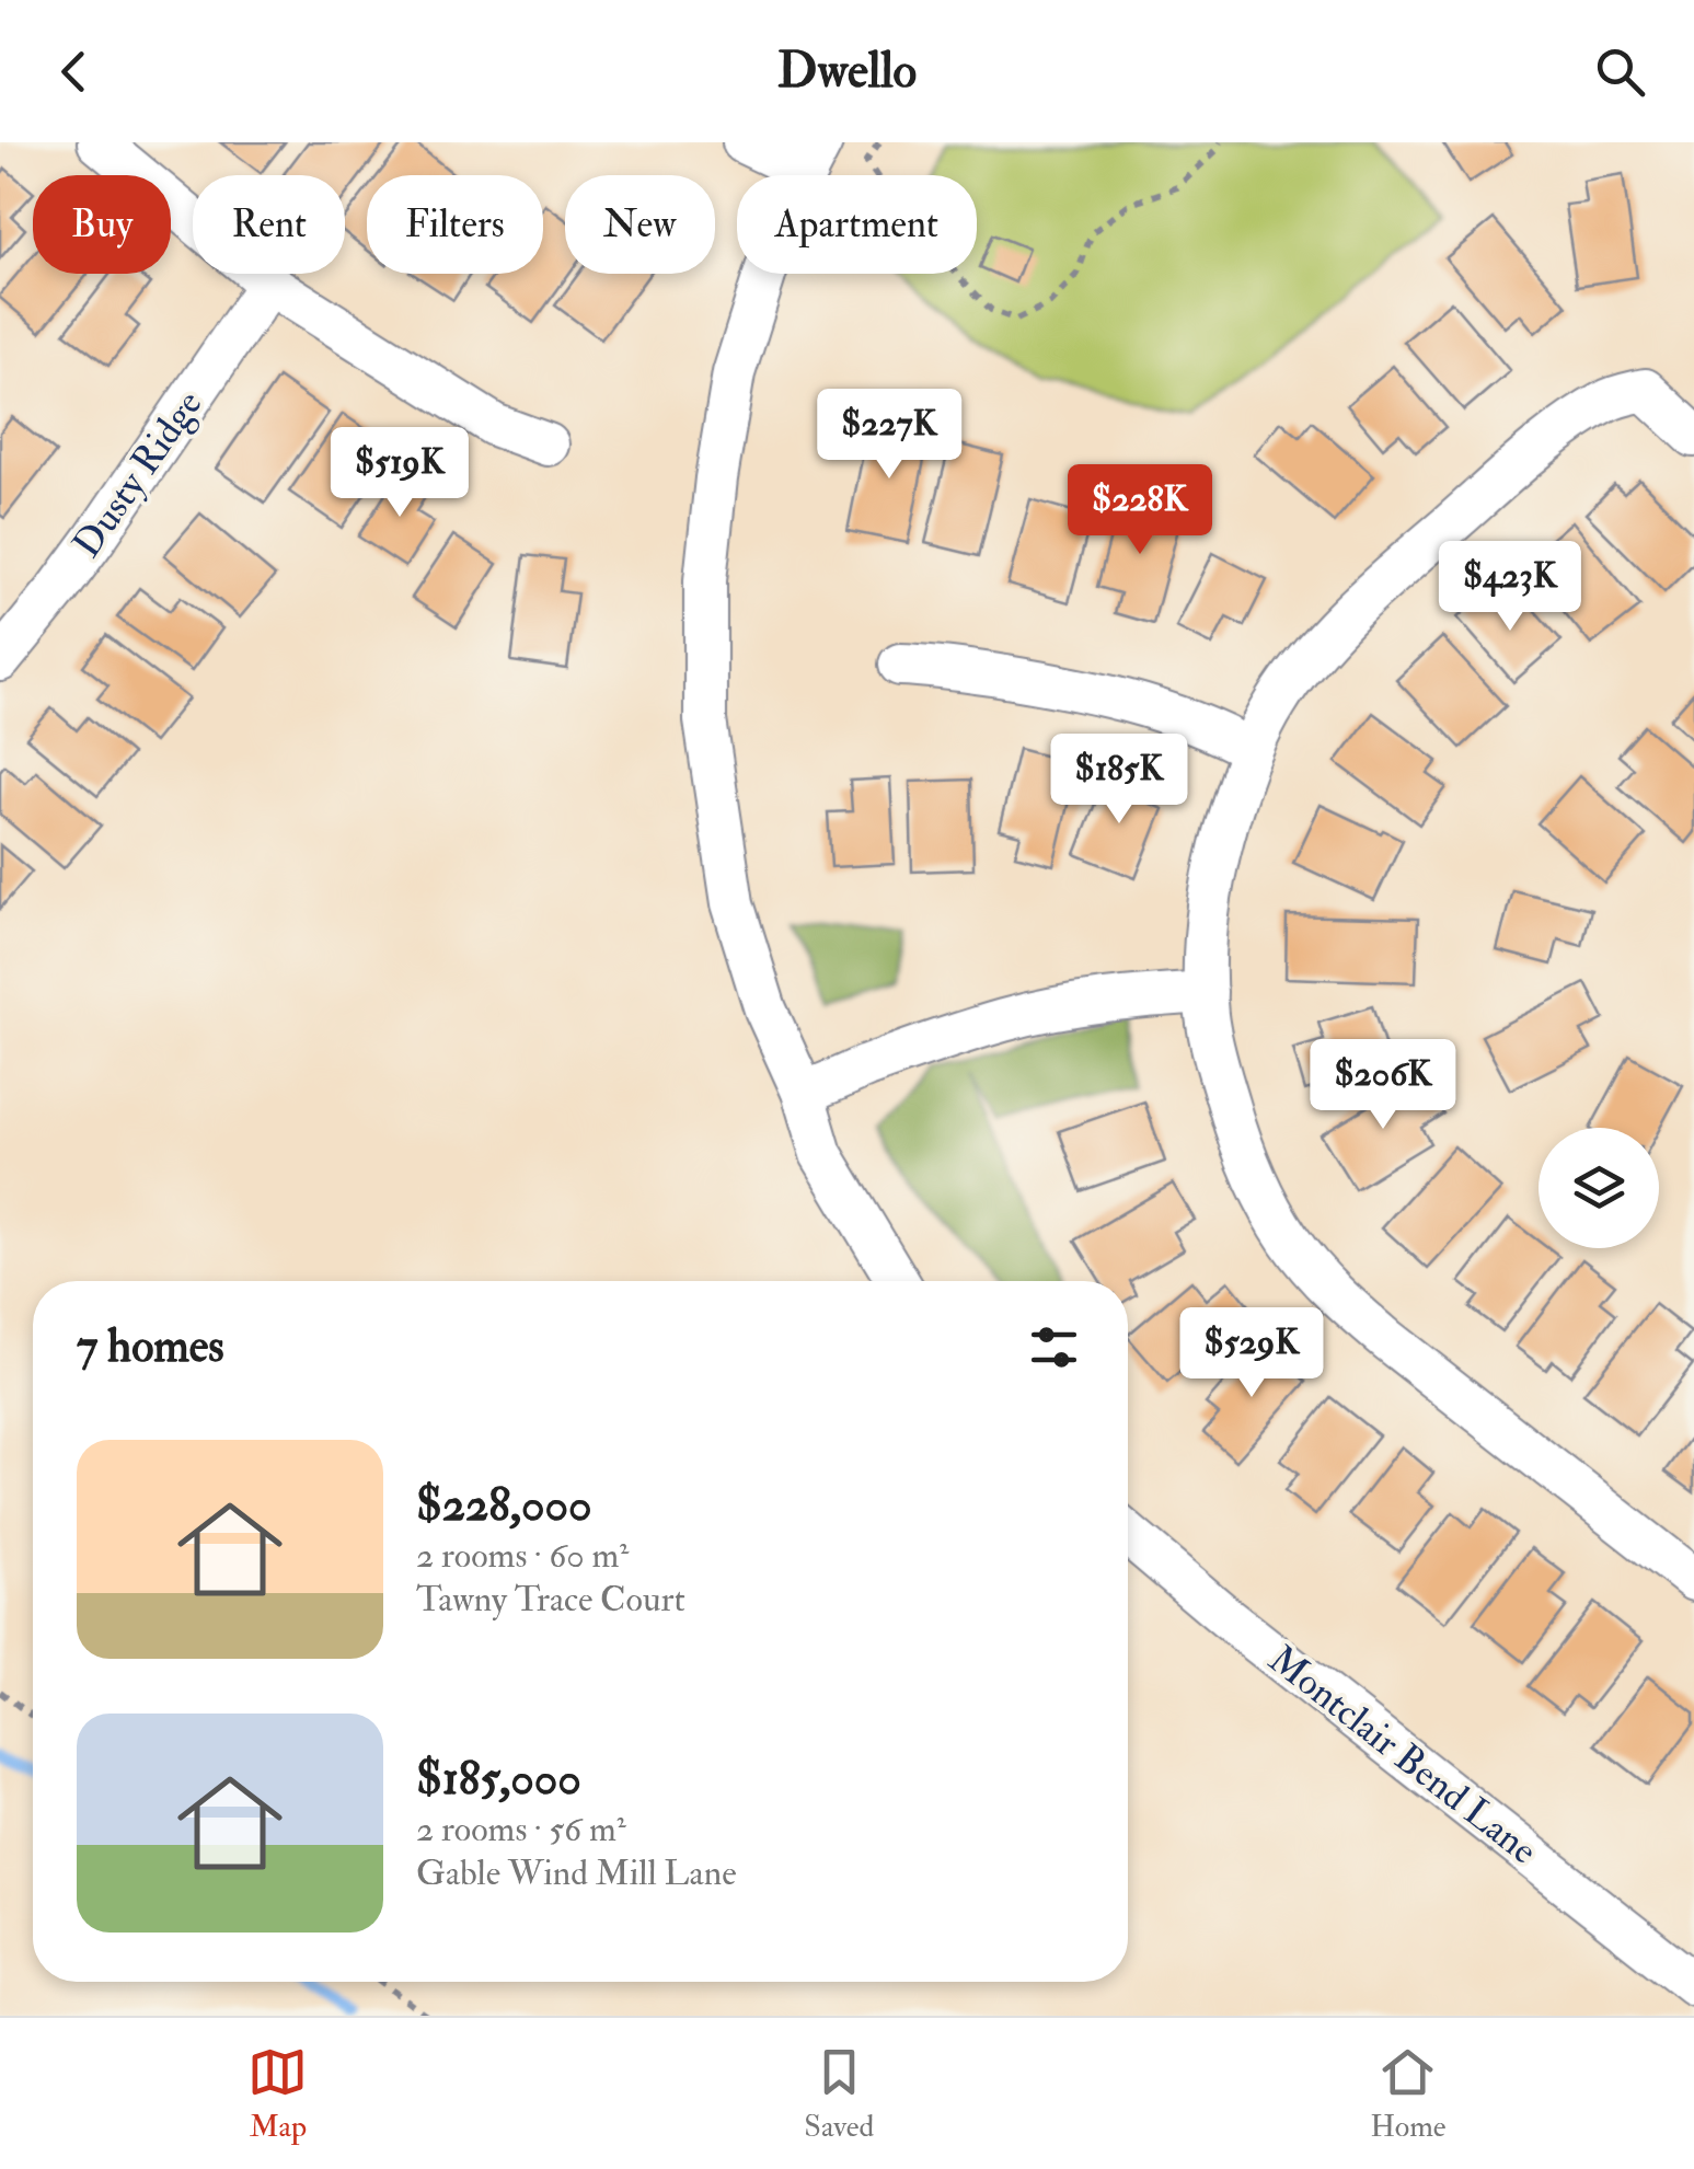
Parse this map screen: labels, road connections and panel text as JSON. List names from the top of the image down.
{
  "streets": {
    "street": ["Dusty Ridge", "Montclair Bend Lane"]
  },
  "page": {
    "header": "Dwello",
    "chip": [
      "Buy",
      "Rent",
      "Filters",
      "New",
      "Apartment"
    ],
    "price": [
      "$227K",
      "$519K",
      "$228K",
      "$423K",
      "$185K",
      "$206K",
      "$529K"
    ],
    "heading": "7 homes",
    "list": [
      {
        "name": "$228,000",
        "note": "2 rooms · 60 m² · Tawny Trace Court"
      },
      {
        "name": "$185,000",
        "note": "2 rooms · 56 m² · Gable Wind Mill Lane"
      }
    ],
    "tabs": ["Map", "Saved", "Home"]
  }
}
